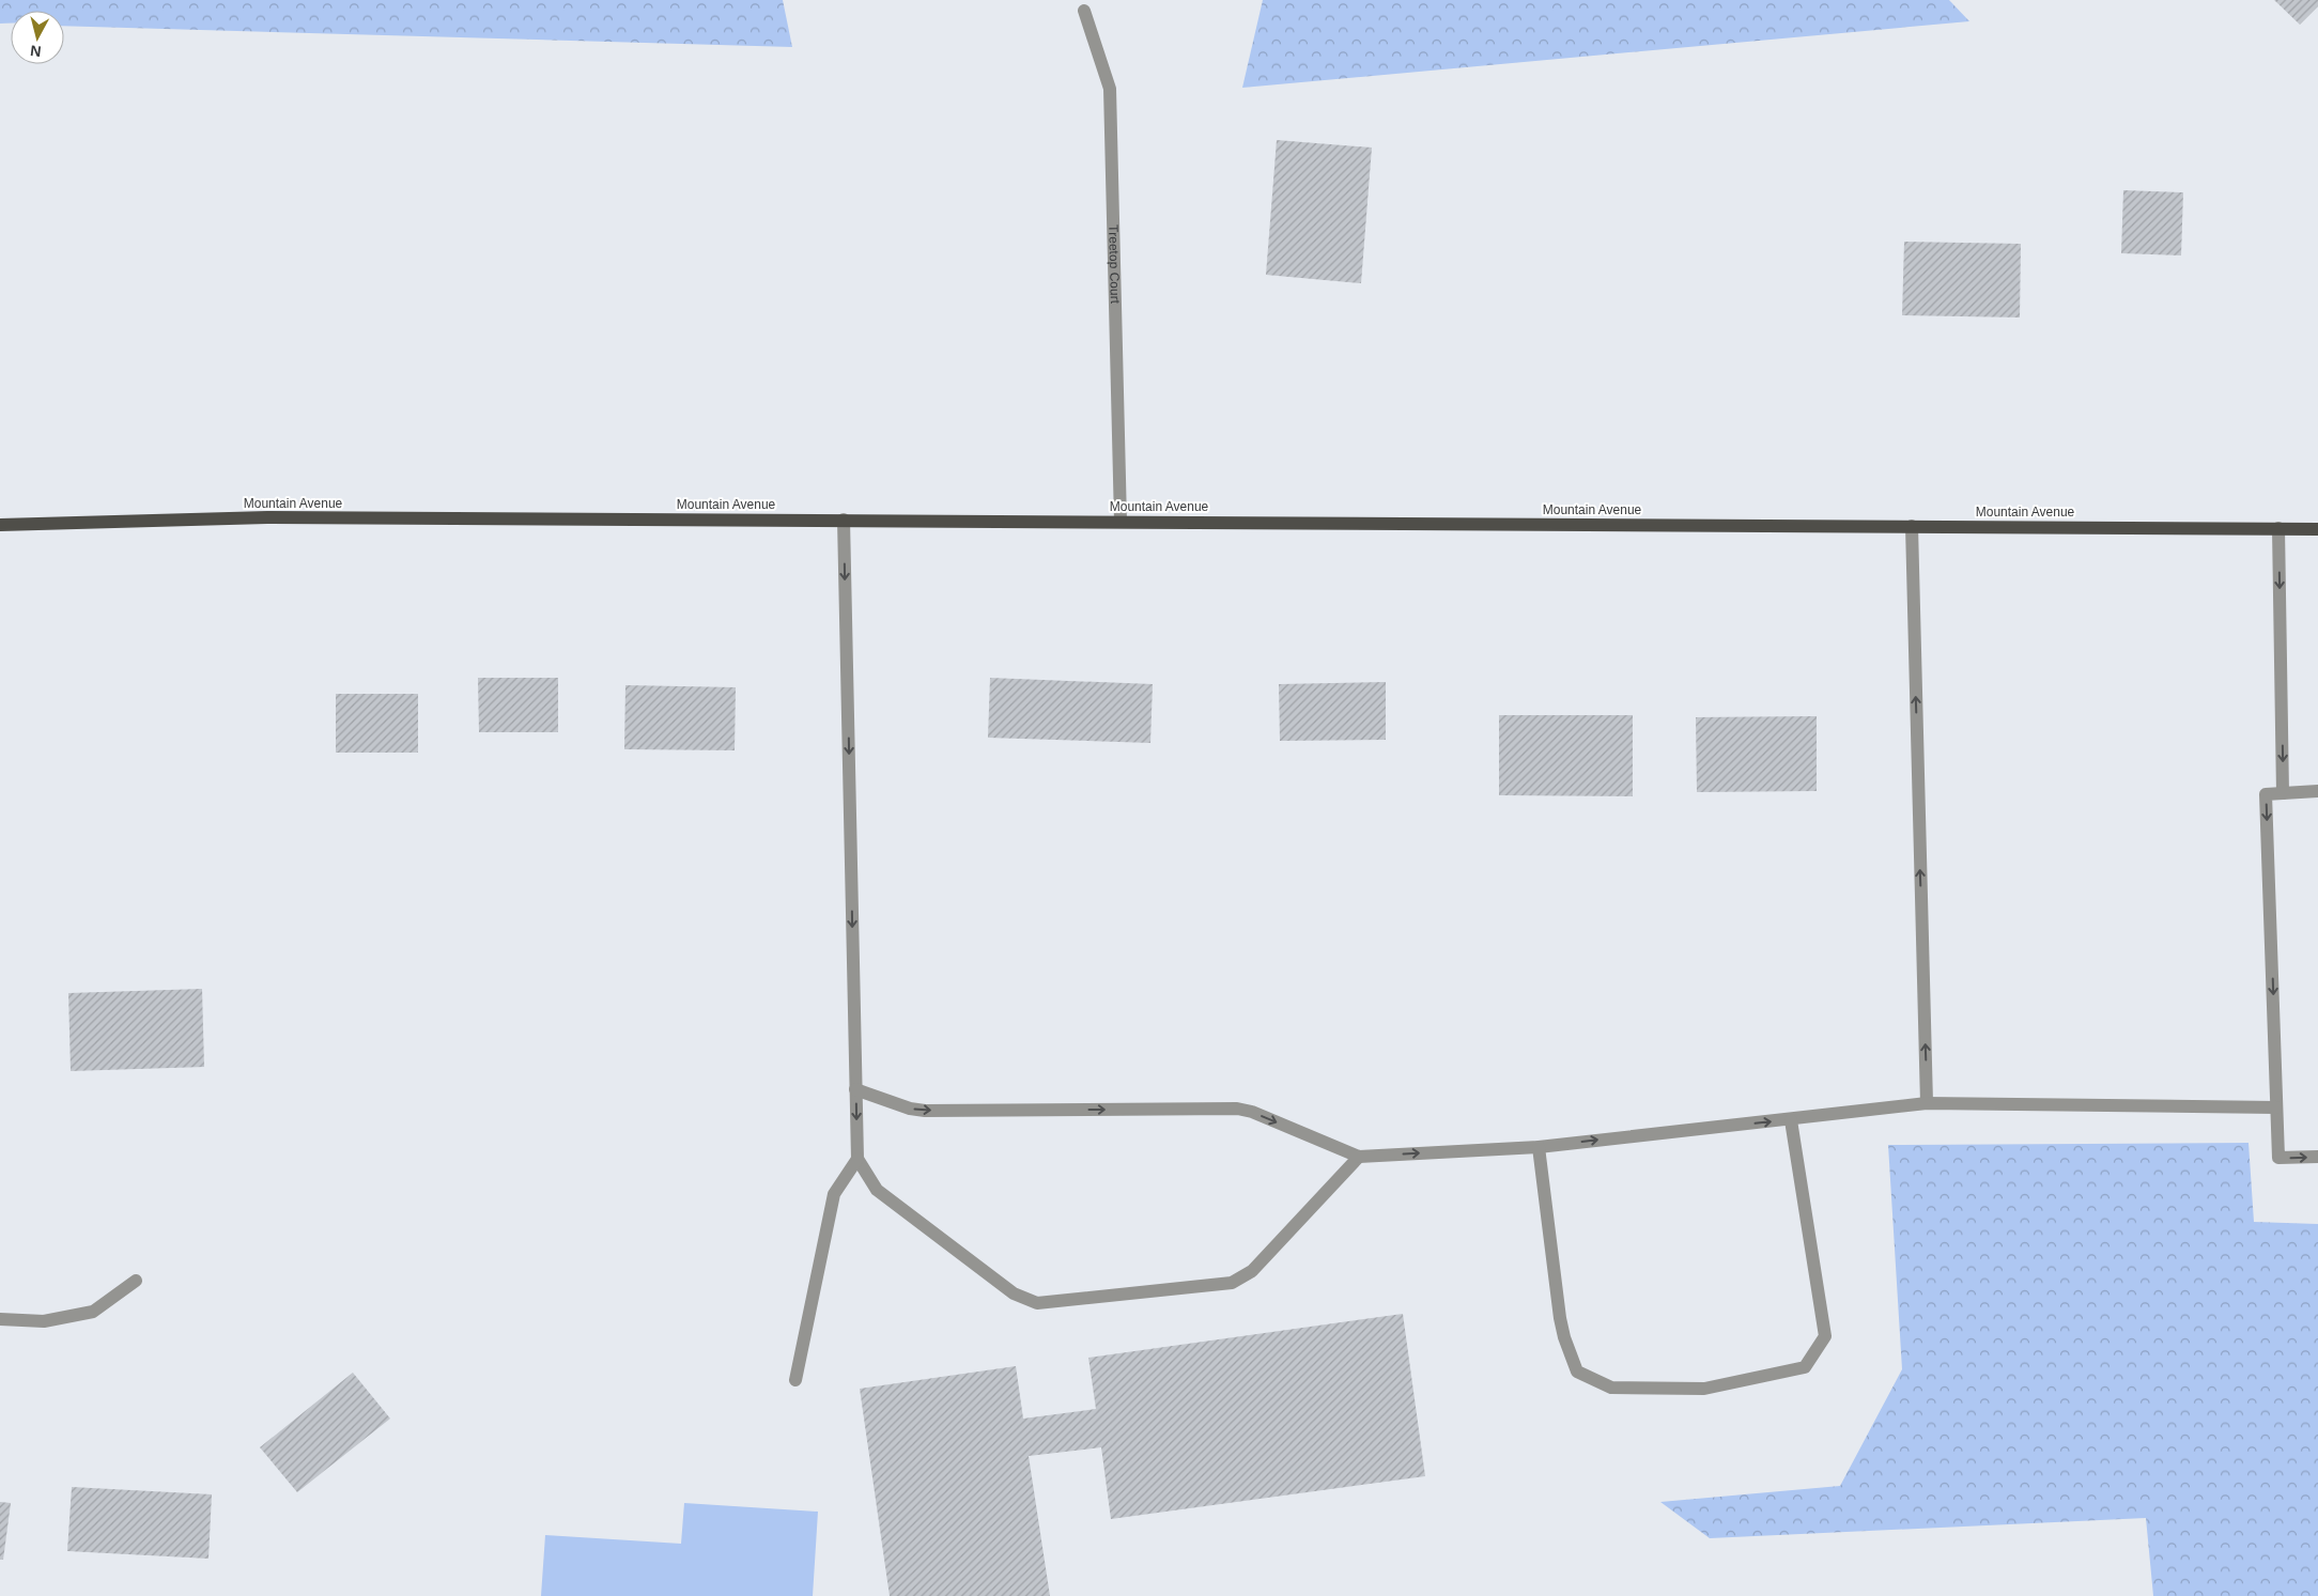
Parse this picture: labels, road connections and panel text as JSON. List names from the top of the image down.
{
  "streets": {
    "main road": ["Mountain Avenue"],
    "street": ["Treetop Court"]
  },
  "crossings": [
    ["Treetop Court", "Mountain Avenue"]
  ],
  "north": "bottom"
}
